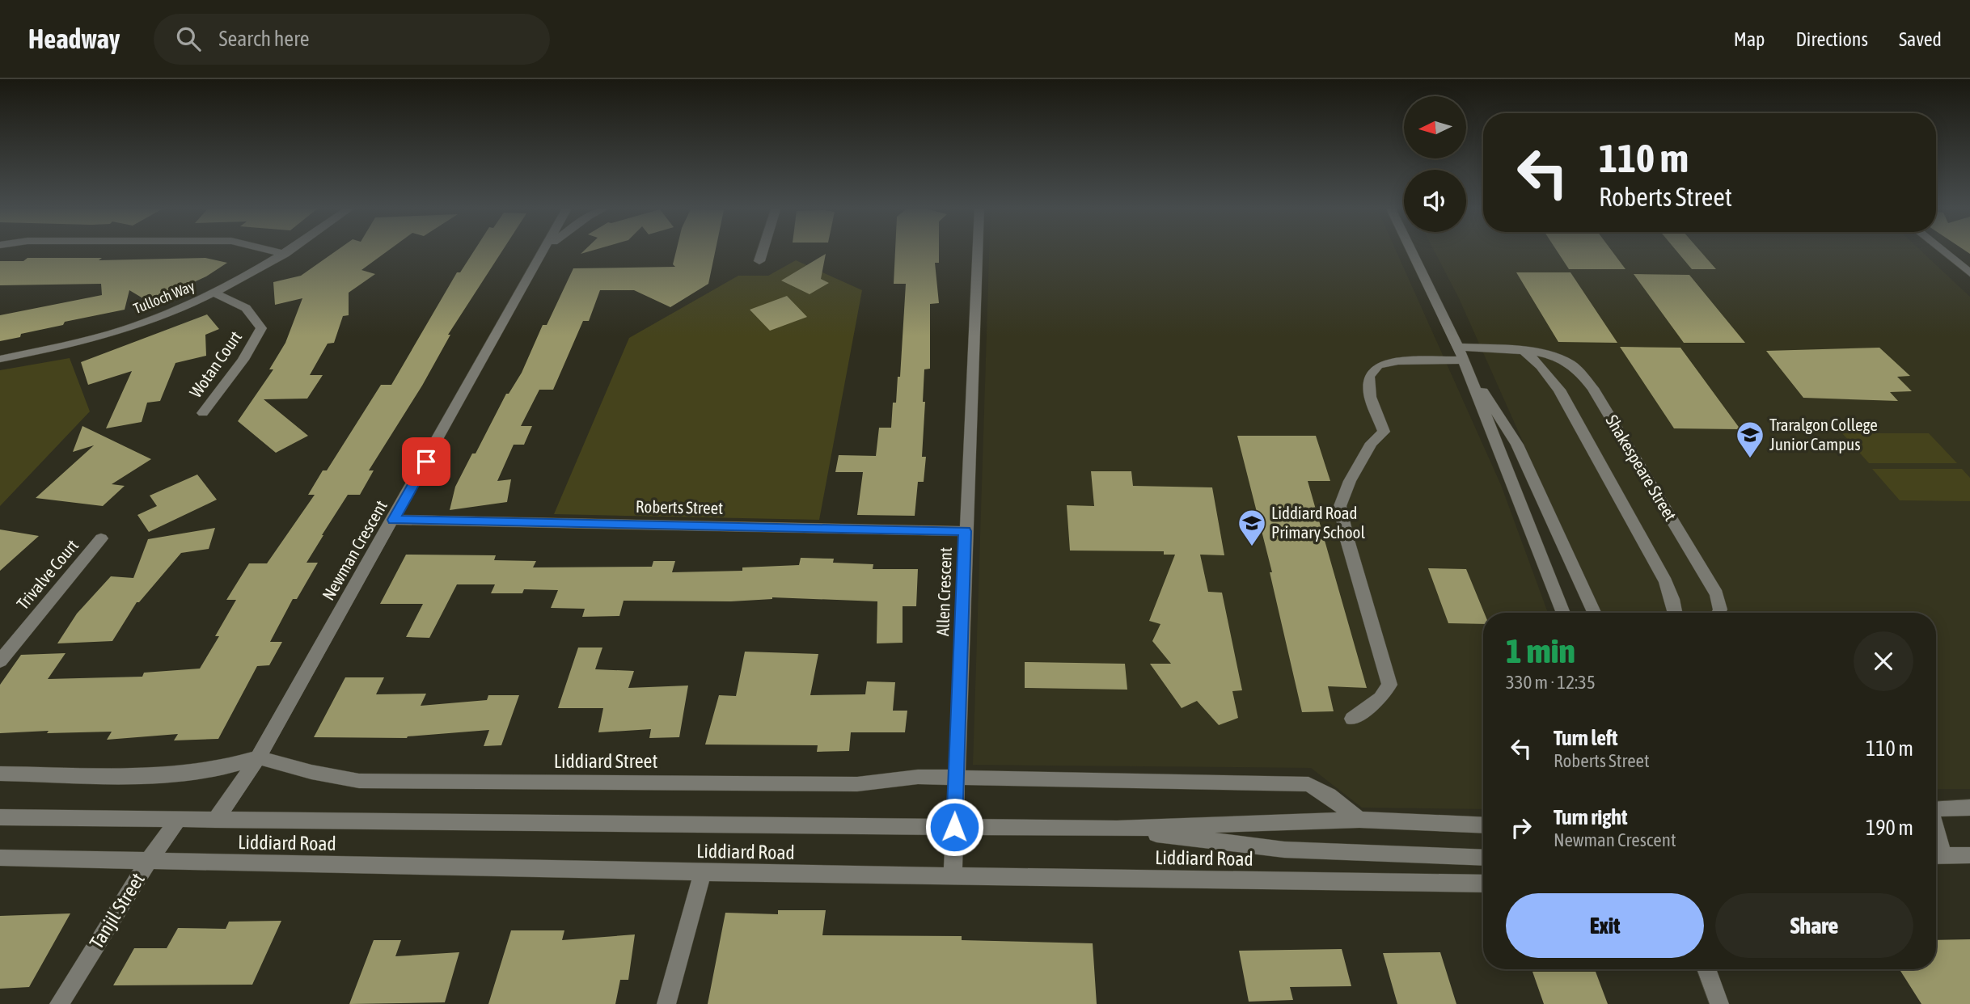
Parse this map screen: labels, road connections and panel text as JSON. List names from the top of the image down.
{
  "streets": {
    "street": [
      "Tulloch Way",
      "Wotan Court",
      "Shakespeare Street",
      "Roberts Street",
      "Newman Crescent",
      "Trivalve Court",
      "Allen Crescent",
      "Liddiard Street",
      "Liddiard Road",
      "Tanjil Street"
    ]
  },
  "crossings": [
    ["Tulloch Way", "Wotan Court"],
    ["Roberts Street", "Newman Crescent"],
    ["Roberts Street", "Allen Crescent"],
    ["Newman Crescent", "Liddiard Street"],
    ["Newman Crescent", "Liddiard Road"],
    ["Allen Crescent", "Liddiard Street"],
    ["Allen Crescent", "Liddiard Road"],
    ["Liddiard Road", "Tanjil Street"]
  ],
  "places": {
    "school or university": ["Traralgon College Junior Campus", "Liddiard Road Primary School"]
  },
  "north": "left",
  "page": {
    "header": "Headway",
    "search": "Search here",
    "nav": ["Map", "Directions", "Saved"],
    "turn": ["110 m", "Roberts Street"],
    "heading": ["1 min", "330 m · 12:35"],
    "list": [
      {
        "name": "Turn left",
        "note": "Roberts Street",
        "value": "110 m"
      },
      {
        "name": "Turn right",
        "note": "Newman Crescent",
        "value": "190 m"
      }
    ],
    "buttons": ["Exit", "Share"]
  }
}
